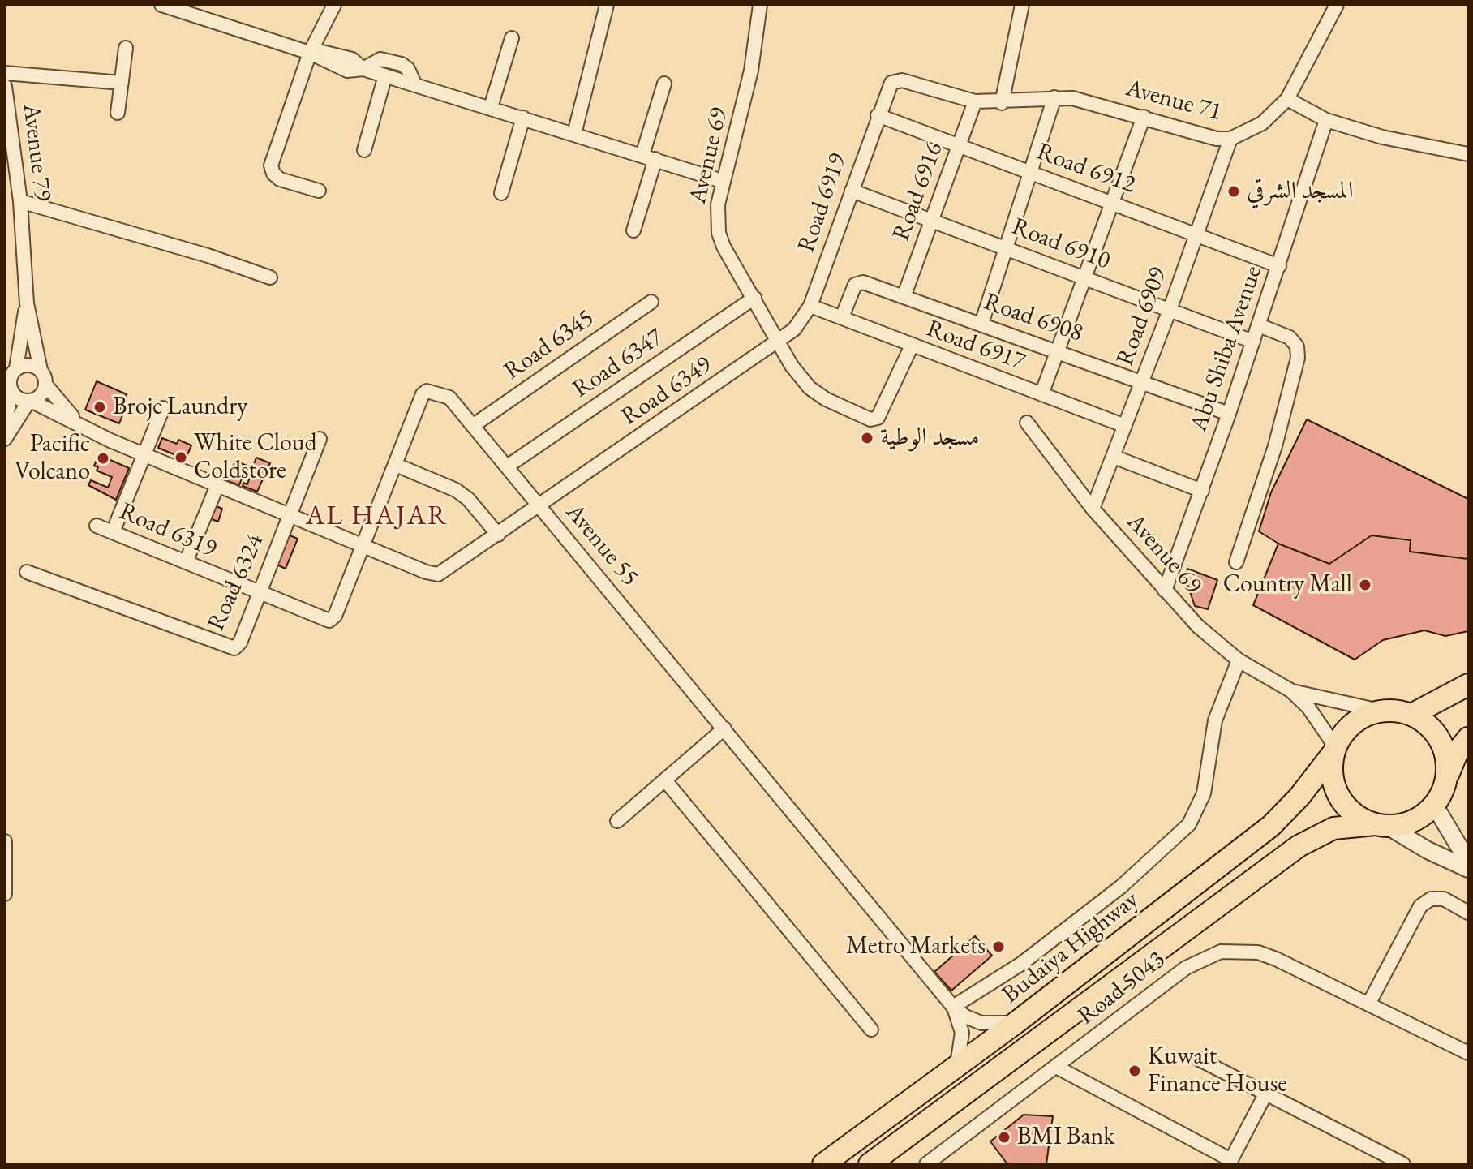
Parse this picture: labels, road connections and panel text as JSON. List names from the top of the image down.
{
  "streets": {
    "main road": ["Budaiya Highway"],
    "street": [
      "Avenue 71",
      "Avenue 79",
      "Avenue 69",
      "Road 6912",
      "Road 6916",
      "Road 6919",
      "Road 6910",
      "Road 6909",
      "Road 6908",
      "Road 6345",
      "Road 6917",
      "Abu Shiba Avenue",
      "Road 6347",
      "Road 6349",
      "Road 6319",
      "Avenue 55",
      "Road 6324",
      "Road 5043"
    ]
  },
  "crossings": [
    ["Avenue 71", "Road 6912"],
    ["Avenue 71", "Road 6916"],
    ["Avenue 71", "Road 6919"],
    ["Avenue 71", "Road 6909"],
    ["Avenue 79", "Avenue 55"],
    ["Avenue 69", "Road 6909"],
    ["Avenue 69", "Road 6917"],
    ["Avenue 69", "Abu Shiba Avenue"],
    ["Avenue 69", "Road 6347"],
    ["Avenue 69", "Road 6349"],
    ["Avenue 69", "Budaiya Highway"],
    ["Road 6912", "Road 6916"],
    ["Road 6912", "Road 6919"],
    ["Road 6912", "Road 6909"],
    ["Road 6912", "Abu Shiba Avenue"],
    ["Road 6916", "Road 6910"],
    ["Road 6916", "Road 6908"],
    ["Road 6919", "Road 6910"],
    ["Road 6919", "Road 6917"],
    ["Road 6919", "Road 6349"],
    ["Road 6910", "Road 6909"],
    ["Road 6910", "Abu Shiba Avenue"],
    ["Road 6909", "Road 6908"],
    ["Road 6909", "Road 6917"],
    ["Road 6908", "Road 6917"],
    ["Road 6908", "Abu Shiba Avenue"],
    ["Road 6917", "Road 6349"],
    ["Road 6349", "Avenue 55"],
    ["Road 6319", "Avenue 55"],
    ["Road 6319", "Road 6324"],
    ["Avenue 55", "Road 6324"],
    ["Avenue 55", "Budaiya Highway"]
  ],
  "districts": ["AL HAJAR"],
  "places": [
    "المسجد الشرقي",
    "Broje Laundry",
    "مسجد الوطية",
    "White Cloud Coldstore",
    "Pacific Volcano",
    "Country Mall",
    "Metro Markets",
    "Kuwait Finance House",
    "BMI Bank"
  ]
}
